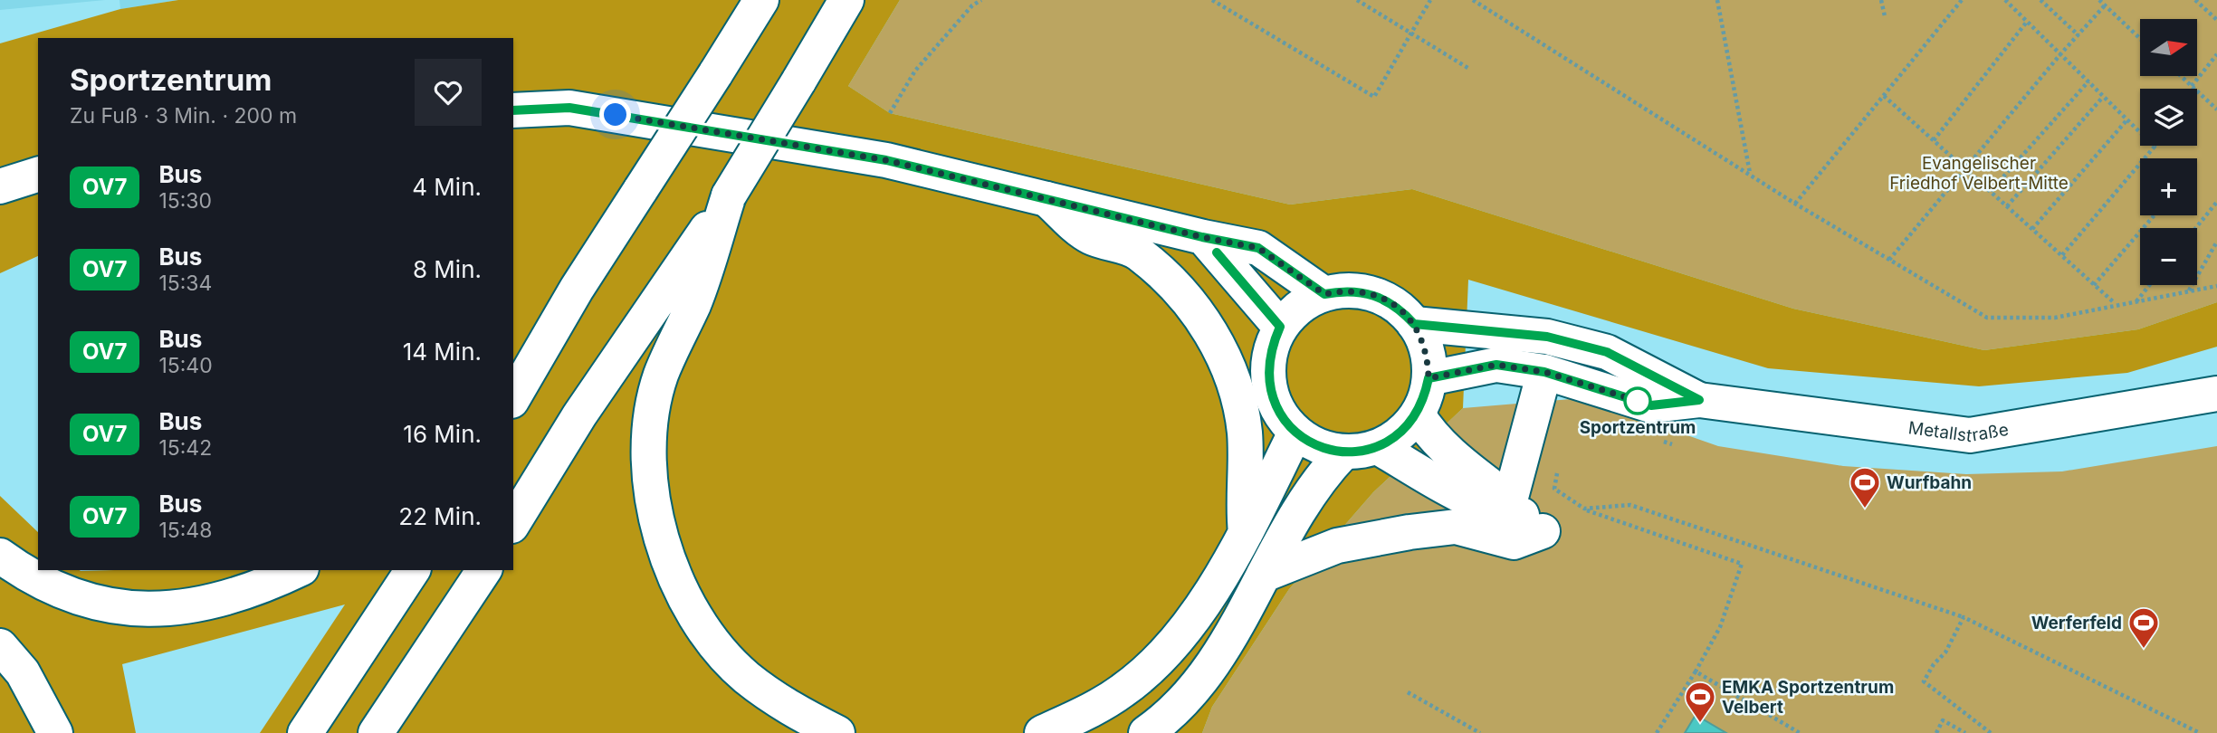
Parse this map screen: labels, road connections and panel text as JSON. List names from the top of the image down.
{
  "streets": {
    "main road": ["Metallstraße"]
  },
  "parks": ["Evangelischer Friedhof Velbert-Mitte"],
  "places": {
    "other": ["Sportzentrum"],
    "sports": ["Wurfbahn", "Werferfeld", "EMKA Sportzentrum Velbert"]
  },
  "lines": ["bus line OV7"],
  "north": "right",
  "page": {
    "map_buttons": ["+", "−"],
    "heading": ["Sportzentrum", "Zu Fuß · 3 Min. · 200 m"],
    "list": [
      {
        "mark": "OV7",
        "name": "Bus",
        "note": "15:30",
        "value": "4 Min."
      },
      {
        "mark": "OV7",
        "name": "Bus",
        "note": "15:34",
        "value": "8 Min."
      },
      {
        "mark": "OV7",
        "name": "Bus",
        "note": "15:40",
        "value": "14 Min."
      },
      {
        "mark": "OV7",
        "name": "Bus",
        "note": "15:42",
        "value": "16 Min."
      },
      {
        "mark": "OV7",
        "name": "Bus",
        "note": "15:48",
        "value": "22 Min."
      }
    ]
  }
}
